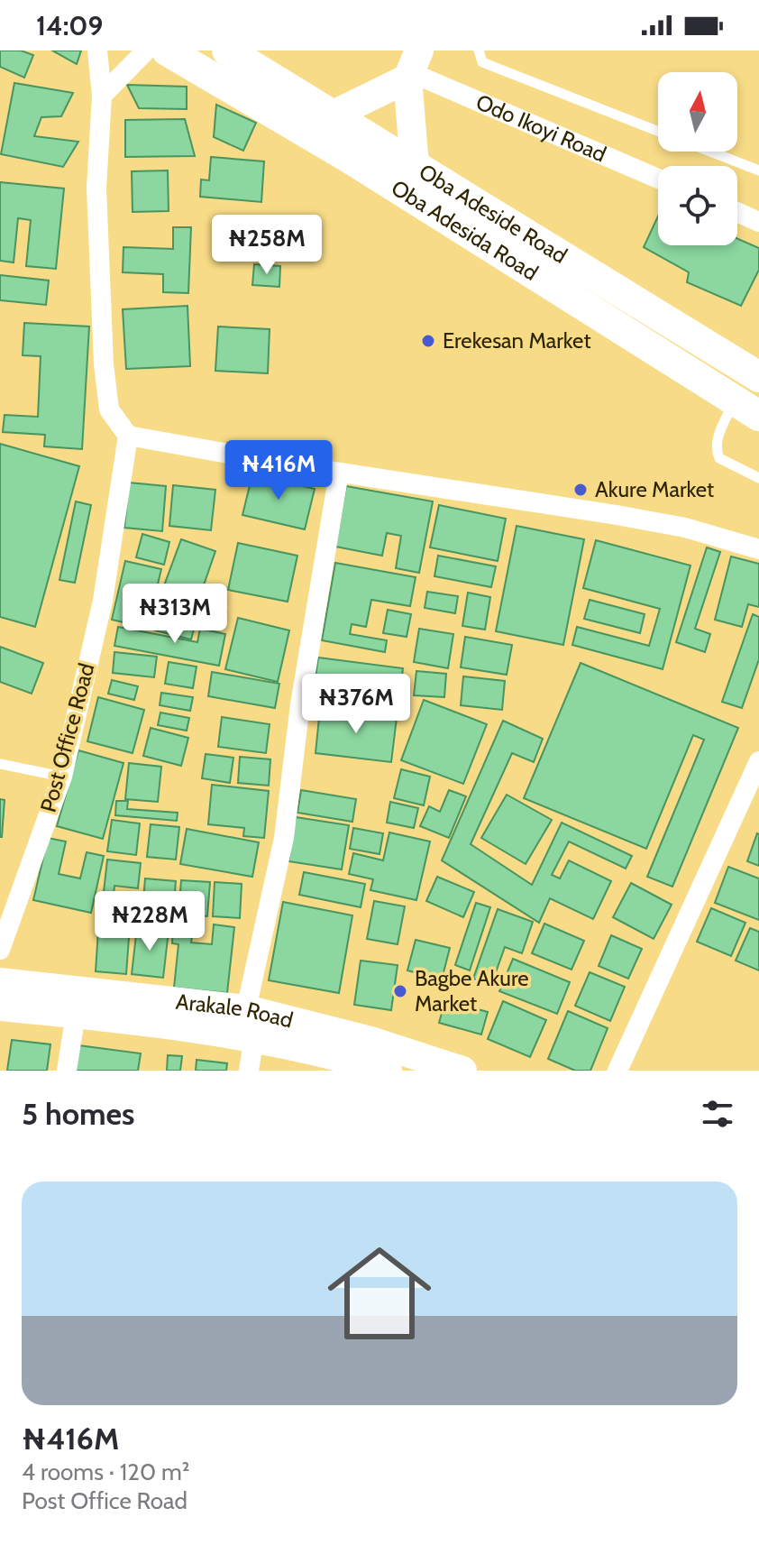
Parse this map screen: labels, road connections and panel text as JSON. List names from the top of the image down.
{
  "streets": {
    "main road": ["Oba Adeside Road", "Oba Adesida Road", "Arakale Road"],
    "street": ["Odo Ikoyi Road", "Post Office Road"]
  },
  "places": ["Erekesan Market", "Akure Market", "Bagbe Akure Market"],
  "north": "top",
  "page": {
    "status": "14:09",
    "price": [
      "₦258M",
      "₦416M",
      "₦313M",
      "₦376M",
      "₦228M"
    ],
    "heading": "5 homes",
    "list": [
      {
        "name": "₦416M",
        "note": "4 rooms · 120 m² · Post Office Road"
      }
    ]
  }
}
